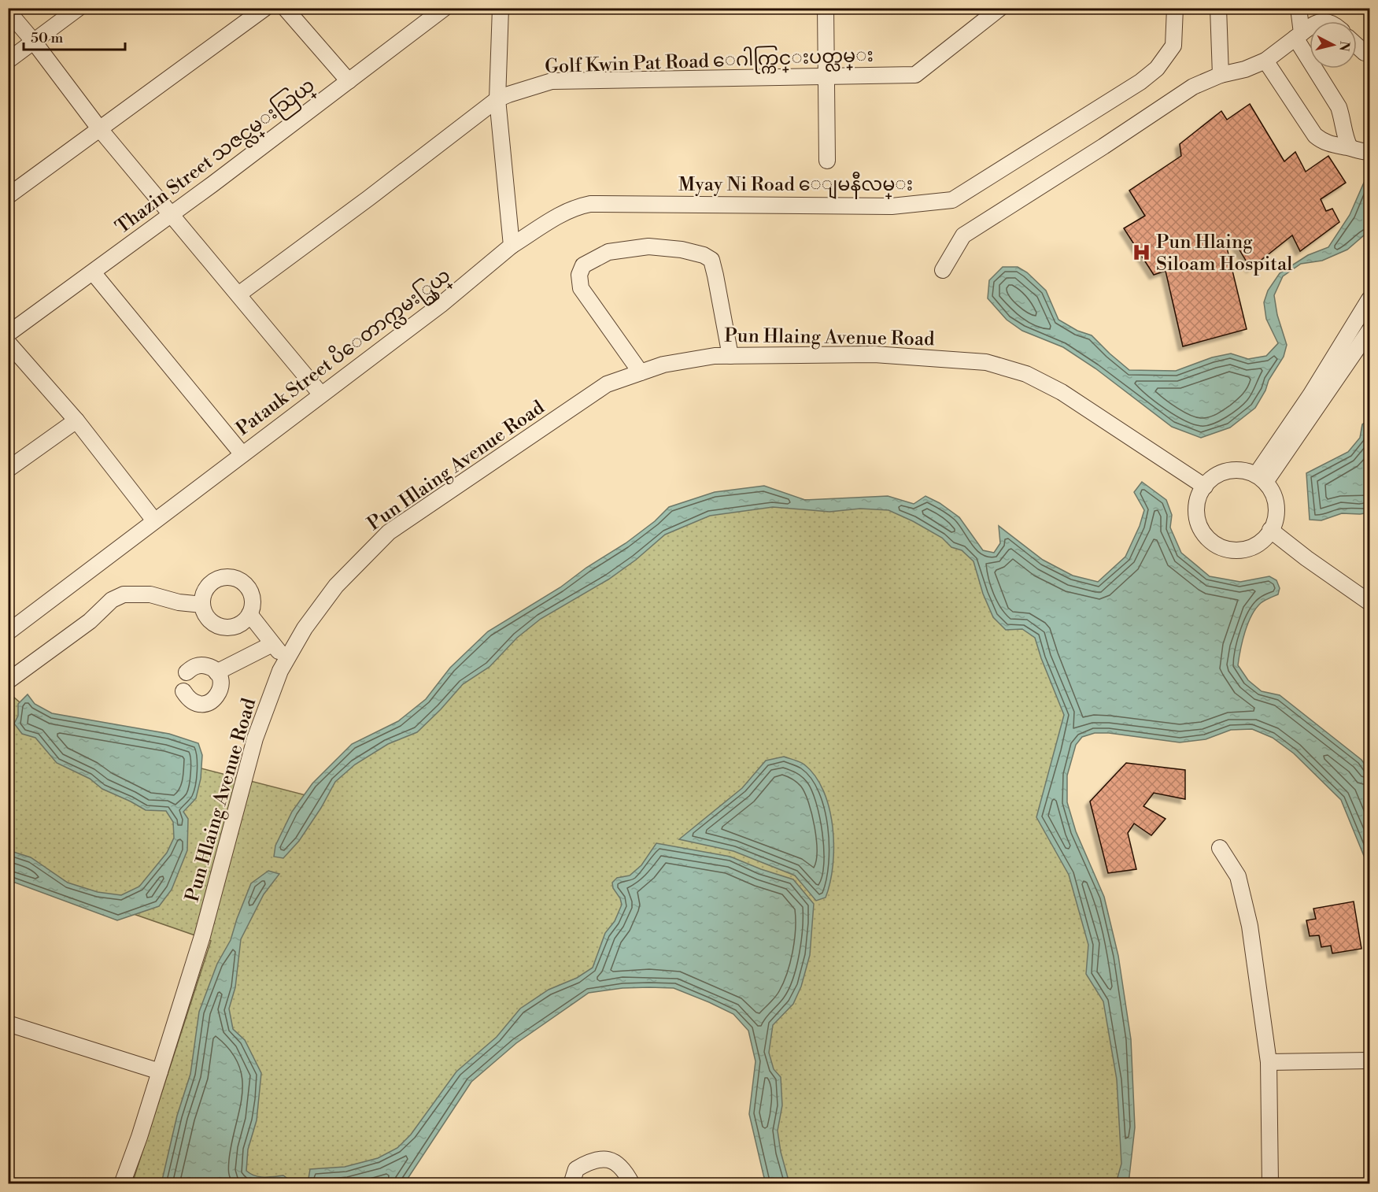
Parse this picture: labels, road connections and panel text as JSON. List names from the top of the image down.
{
  "streets": {
    "street": [
      "Golf Kwin Pat Road ေဂါက္ကြင္းပတ္လမ္း",
      "Thazin Street သဇင္လမ္းသြယ္",
      "Myay Ni Road ေျမနီလမ္း",
      "Pun Hlaing Avenue Road",
      "Patauk Street ပိေတာက္လမး္သြယ္"
    ]
  },
  "crossings": [
    ["Myay Ni Road ေျမနီလမ္း", "Patauk Street ပိေတာက္လမး္သြယ္"]
  ],
  "places": {
    "hospital": ["Pun Hlaing Siloam Hospital"]
  },
  "scale_bar": "50 m",
  "north": "right"
}
